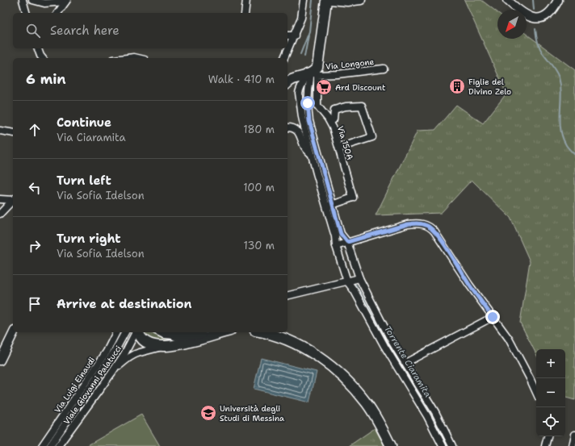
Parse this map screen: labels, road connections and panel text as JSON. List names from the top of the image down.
{
  "streets": {
    "street": [
      "Via Longone",
      "Via 150A",
      "Via Luigi Einaudi",
      "Viale Giovanni Palatucci"
    ]
  },
  "crossings": [
    ["Via Longone", "Via 150A"]
  ],
  "water": ["Torrente Ciaramita"],
  "places": {
    "building": ["Figlie del Divino Zelo"],
    "supermarket": ["Ard Discount"],
    "school or university": ["Università degli Studi di Messina"]
  },
  "north": "bottom left",
  "page": {
    "search": "Search here",
    "heading": ["6 min", "Walk · 410 m"],
    "list": [
      ["Continue", "Via Ciaramita", "180 m"],
      ["Turn left", "Via Sofia Idelson", "100 m"],
      ["Turn right", "Via Sofia Idelson", "130 m"],
      "Arrive at destination"
    ],
    "map_buttons": ["+", "−"]
  }
}
